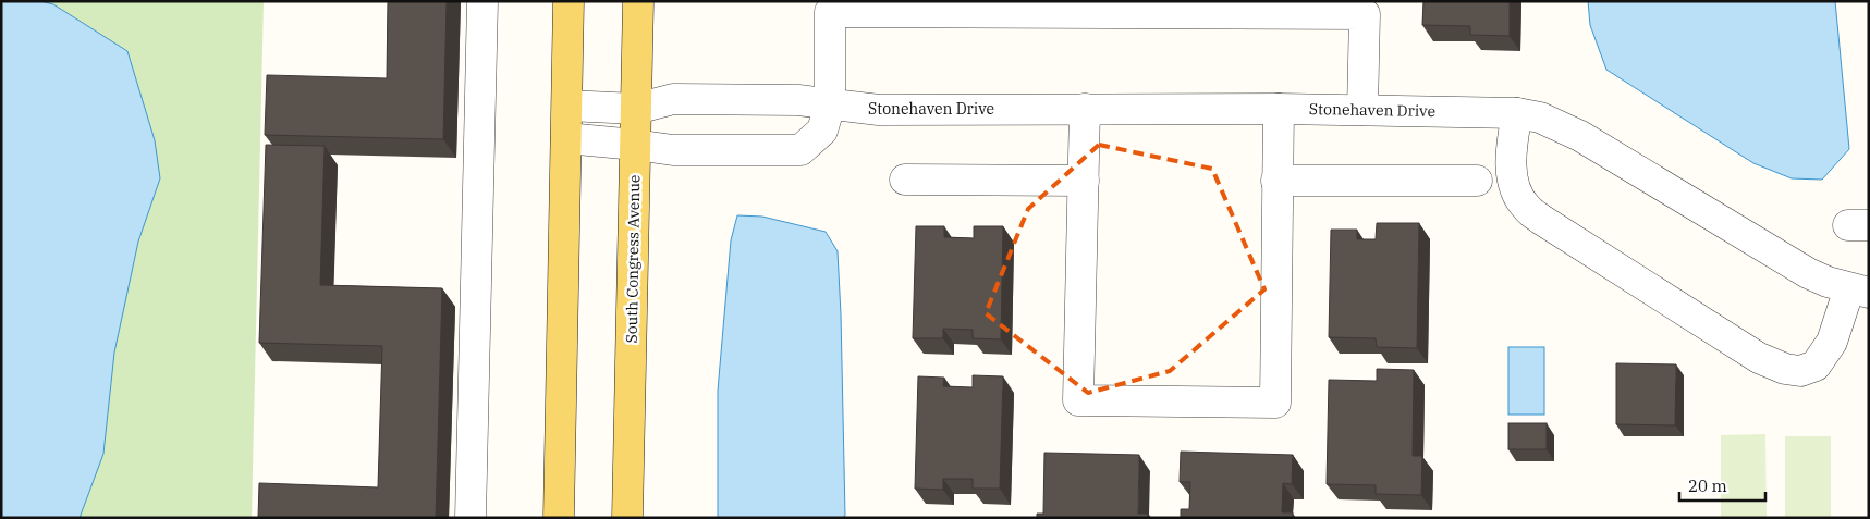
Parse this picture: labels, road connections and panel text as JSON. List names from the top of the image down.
{
  "streets": {
    "main road": ["South Congress Avenue"],
    "street": ["Stonehaven Drive"]
  },
  "crossings": [
    ["Stonehaven Drive", "South Congress Avenue"]
  ],
  "scale_bar": "20 m"
}
